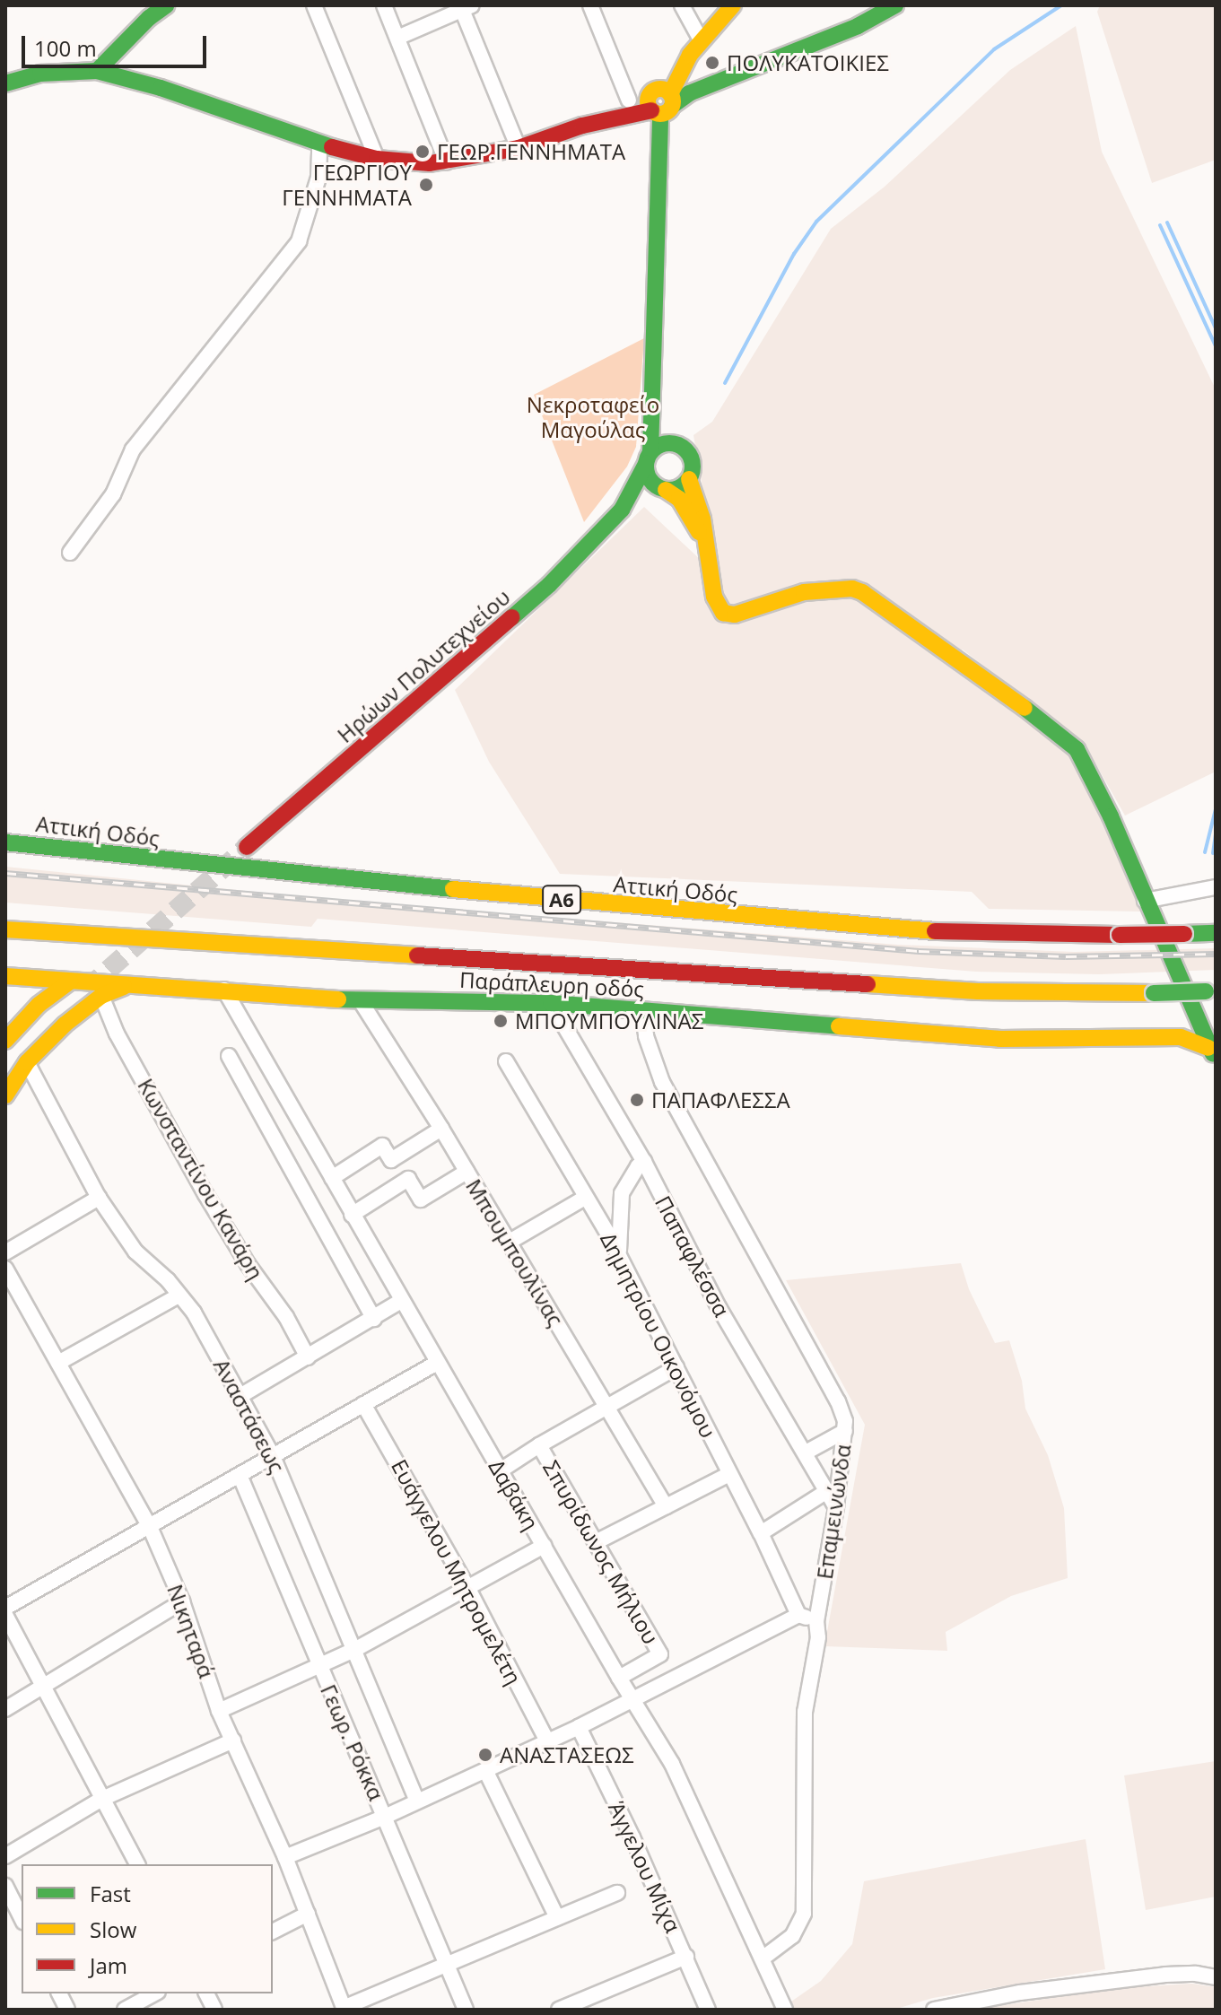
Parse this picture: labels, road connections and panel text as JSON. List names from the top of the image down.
{
  "streets": {
    "main road": [
      "Ηρώων Πολυτεχνείου",
      "Αττική Οδός",
      "Α6",
      "Παράπλευρη οδός"
    ],
    "street": [
      "Κωνσταντίνου Κανάρη",
      "Μπουμπουλίνας",
      "Παπαφλέσσα",
      "Δημητρίου Οικονόμου",
      "Αναστάσεως",
      "Δαβάκη",
      "Επαμεινώνδα",
      "Σπυρίδωνος Μήλιου",
      "Ευάγγελου Μητρομελέτη",
      "Νικηταρά",
      "Γεωρ. Ρόκκα",
      "Άγγελου Μίχα"
    ]
  },
  "crossings": [
    ["Παράπλευρη οδός", "Μπουμπουλίνας"],
    ["Παράπλευρη οδός", "Παπαφλέσσα"],
    ["Παράπλευρη οδός", "Δαβάκη"],
    ["Παράπλευρη οδός", "Επαμεινώνδα"],
    ["Παπαφλέσσα", "Επαμεινώνδα"],
    ["Δαβάκη", "Επαμεινώνδα"],
    ["Δαβάκη", "Σπυρίδωνος Μήλιου"]
  ],
  "parks": ["Νεκροταφείο Μαγούλας"],
  "places": [
    "ΠΟΛΥΚΑΤΟΙΚΙΕΣ",
    "ΓΕΩΡ.ΓΕΝΝΗΜΑΤΑ",
    "ΓΕΩΡΓΙΟΥ ΓΕΝΝΗΜΑΤΑ",
    "ΜΠΟΥΜΠΟΥΛΙΝΑΣ",
    "ΠΑΠΑΦΛΕΣΣΑ",
    "ΑΝΑΣΤΑΣΕΩΣ"
  ],
  "legend": ["Fast", "Slow", "Jam"],
  "scale_bar": "100 m"
}
